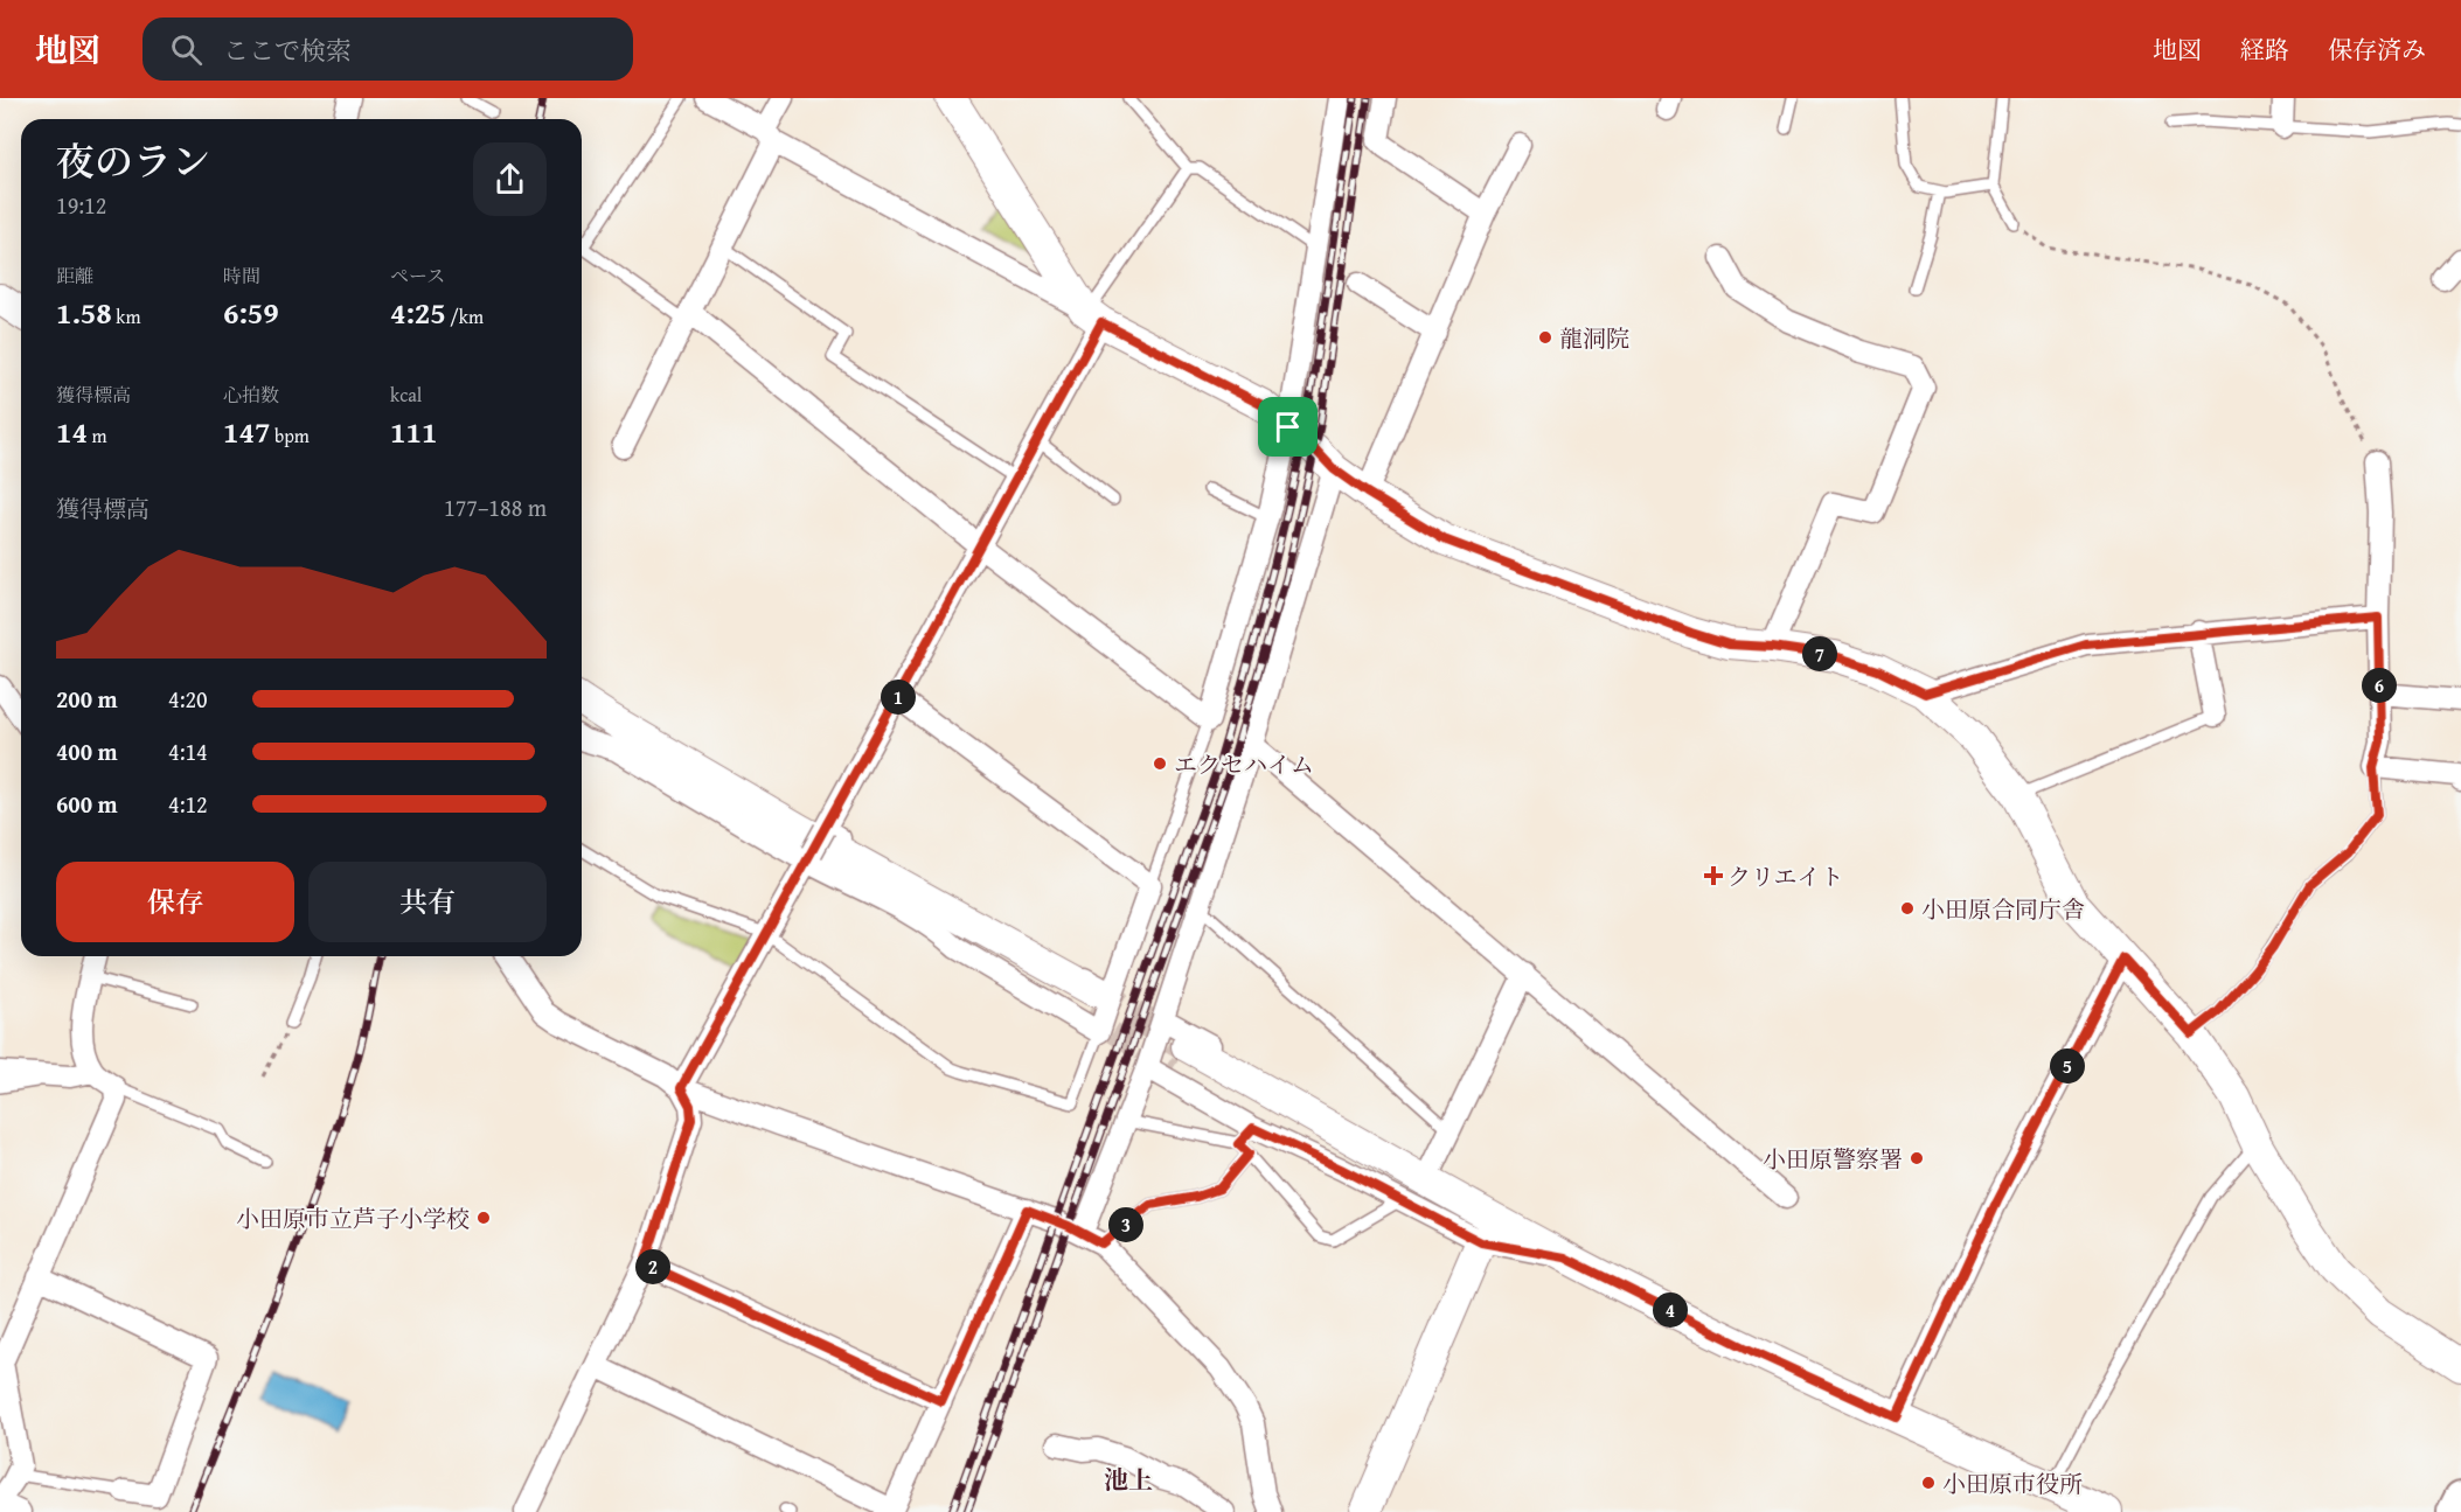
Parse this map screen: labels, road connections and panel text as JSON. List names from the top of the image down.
{
  "districts": ["池上"],
  "places": {
    "other": [
      "龍洞院",
      "エクセハイム",
      "小田原合同庁舎",
      "小田原警察署",
      "小田原市立芦子小学校",
      "小田原市役所"
    ],
    "health": ["クリエイト"]
  },
  "page": {
    "header": "地図",
    "search": "ここで検索",
    "nav": ["地図", "経路", "保存済み"],
    "heading": ["夜のラン", "19:12"],
    "stats": [
      ["距離", "1.58 km"],
      ["時間", "6:59"],
      ["ペース", "4:25 /km"],
      ["獲得標高", "14 m"],
      ["心拍数", "147 bpm"],
      ["kcal", "111"]
    ],
    "chart": ["獲得標高", "177–188 m"],
    "pins": [
      "7",
      "6",
      "1",
      "5",
      "3",
      "2",
      "4"
    ],
    "list": [
      {
        "name": "200 m",
        "note": "4:20"
      },
      {
        "name": "400 m",
        "note": "4:14"
      },
      {
        "name": "600 m",
        "note": "4:12"
      }
    ],
    "buttons": ["保存", "共有"]
  }
}
